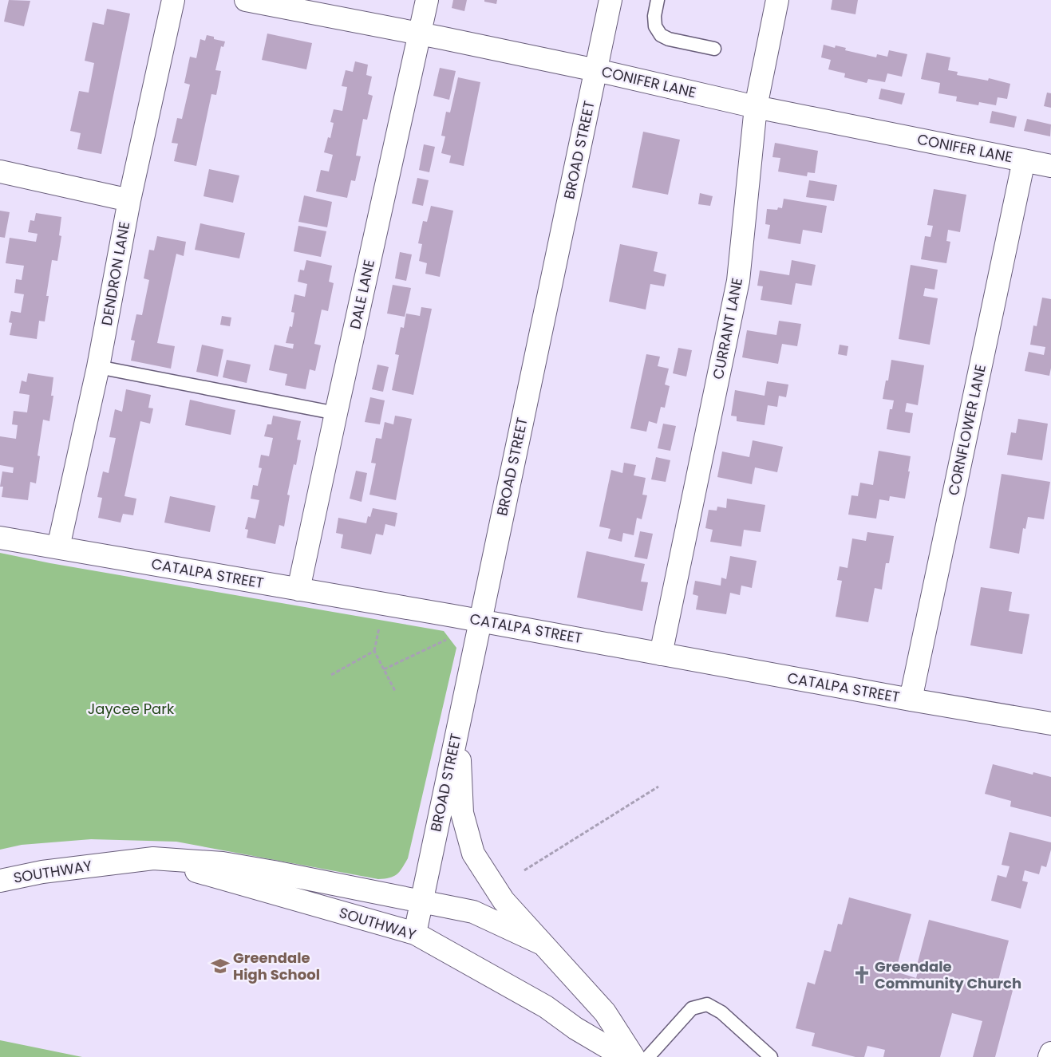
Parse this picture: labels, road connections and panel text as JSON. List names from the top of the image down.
{
  "streets": {
    "street": [
      "CONIFER LANE",
      "BROAD STREET",
      "DENDRON LANE",
      "DALE LANE",
      "CURRANT LANE",
      "CORNFLOWER LANE",
      "CATALPA STREET",
      "SOUTHWAY"
    ]
  },
  "crossings": [
    ["CONIFER LANE", "BROAD STREET"],
    ["CONIFER LANE", "DALE LANE"],
    ["CONIFER LANE", "CURRANT LANE"],
    ["CONIFER LANE", "CORNFLOWER LANE"],
    ["BROAD STREET", "CATALPA STREET"],
    ["BROAD STREET", "SOUTHWAY"],
    ["DENDRON LANE", "CATALPA STREET"],
    ["DALE LANE", "CATALPA STREET"],
    ["CURRANT LANE", "CATALPA STREET"],
    ["CORNFLOWER LANE", "CATALPA STREET"]
  ],
  "parks": ["Jaycee Park"],
  "places": {
    "school or university": ["Greendale High School"],
    "church": ["Greendale Community Church"]
  }
}
